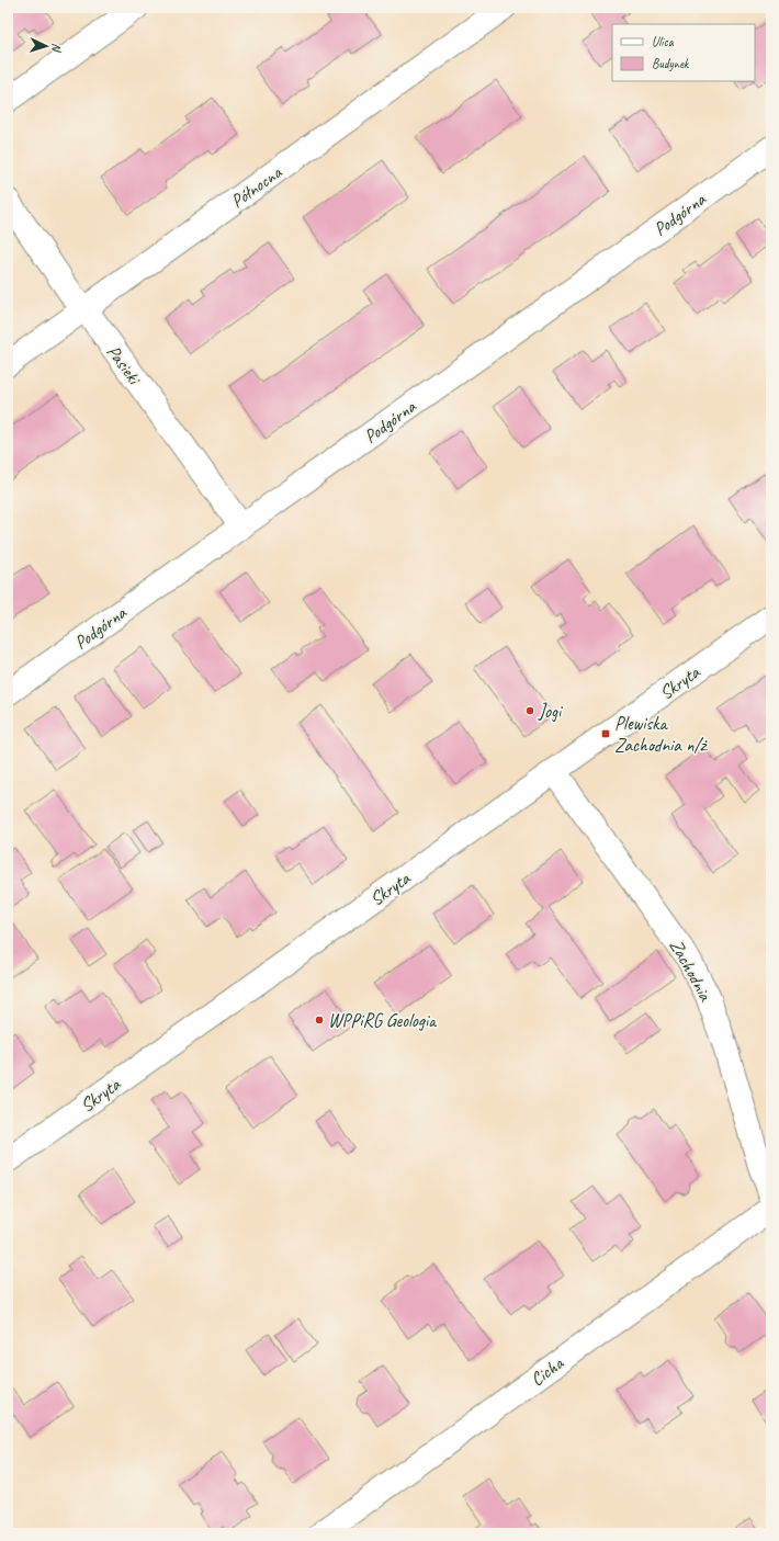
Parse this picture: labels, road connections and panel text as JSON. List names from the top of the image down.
{
  "streets": {
    "street": [
      "Północna",
      "Podgórna",
      "Pasieki",
      "Skryta",
      "Zachodnia",
      "Cicha"
    ]
  },
  "crossings": [
    ["Północna", "Pasieki"],
    ["Podgórna", "Pasieki"],
    ["Skryta", "Zachodnia"]
  ],
  "places": {
    "other": ["Jogi", "WPPiRG Geologia"],
    "transit": ["Plewiska Zachodnia n/ż"]
  },
  "legend": ["Ulica", "Budynek"],
  "north": "right"
}
